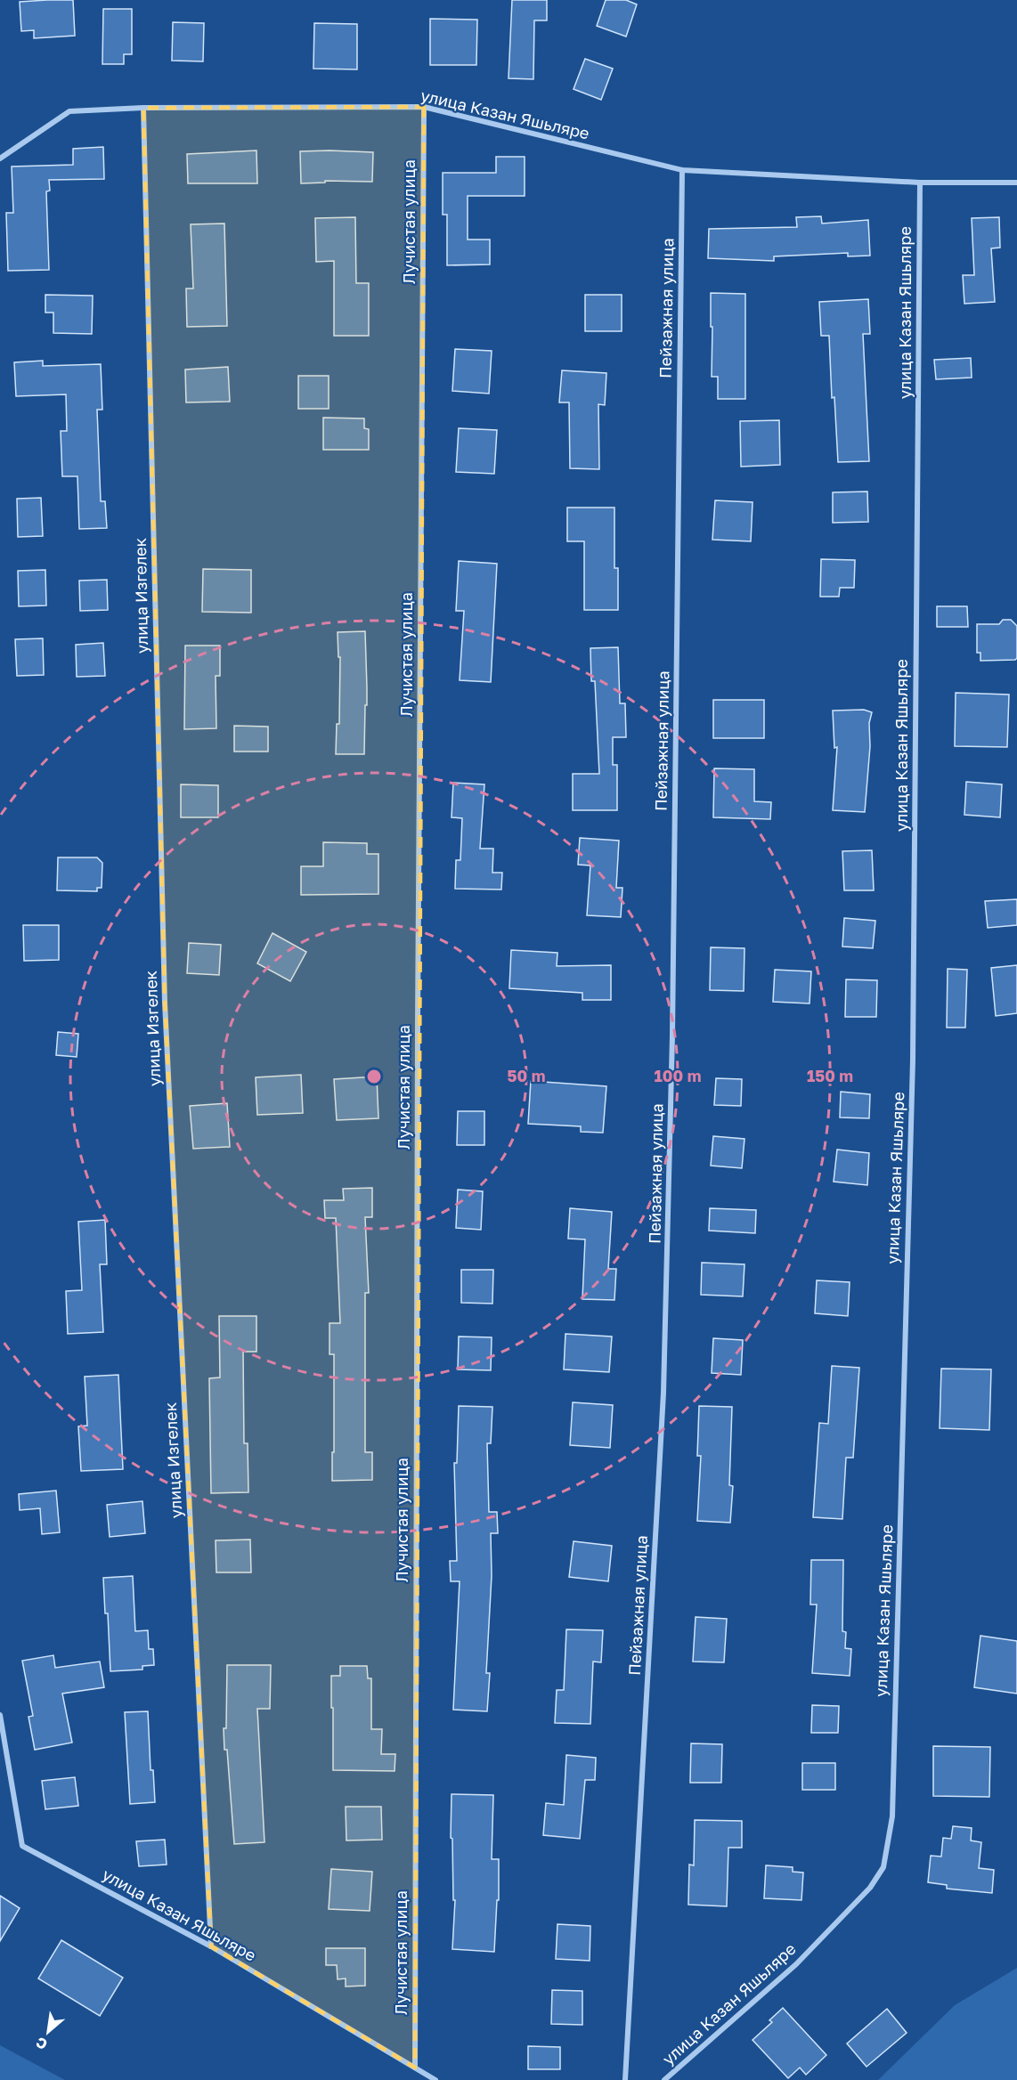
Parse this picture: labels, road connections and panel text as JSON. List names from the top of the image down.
{
  "streets": {
    "street": [
      "улица Казан Яшьляре",
      "Лучистая улица",
      "Пейзажная улица",
      "улица Изгелек"
    ]
  },
  "crossings": [
    ["улица Казан Яшьляре", "Лучистая улица"],
    ["улица Казан Яшьляре", "Пейзажная улица"],
    ["улица Казан Яшьляре", "улица Изгелек"]
  ],
  "north": "bottom left",
  "rings": ["50 m", "100 m", "150 m"]
}
